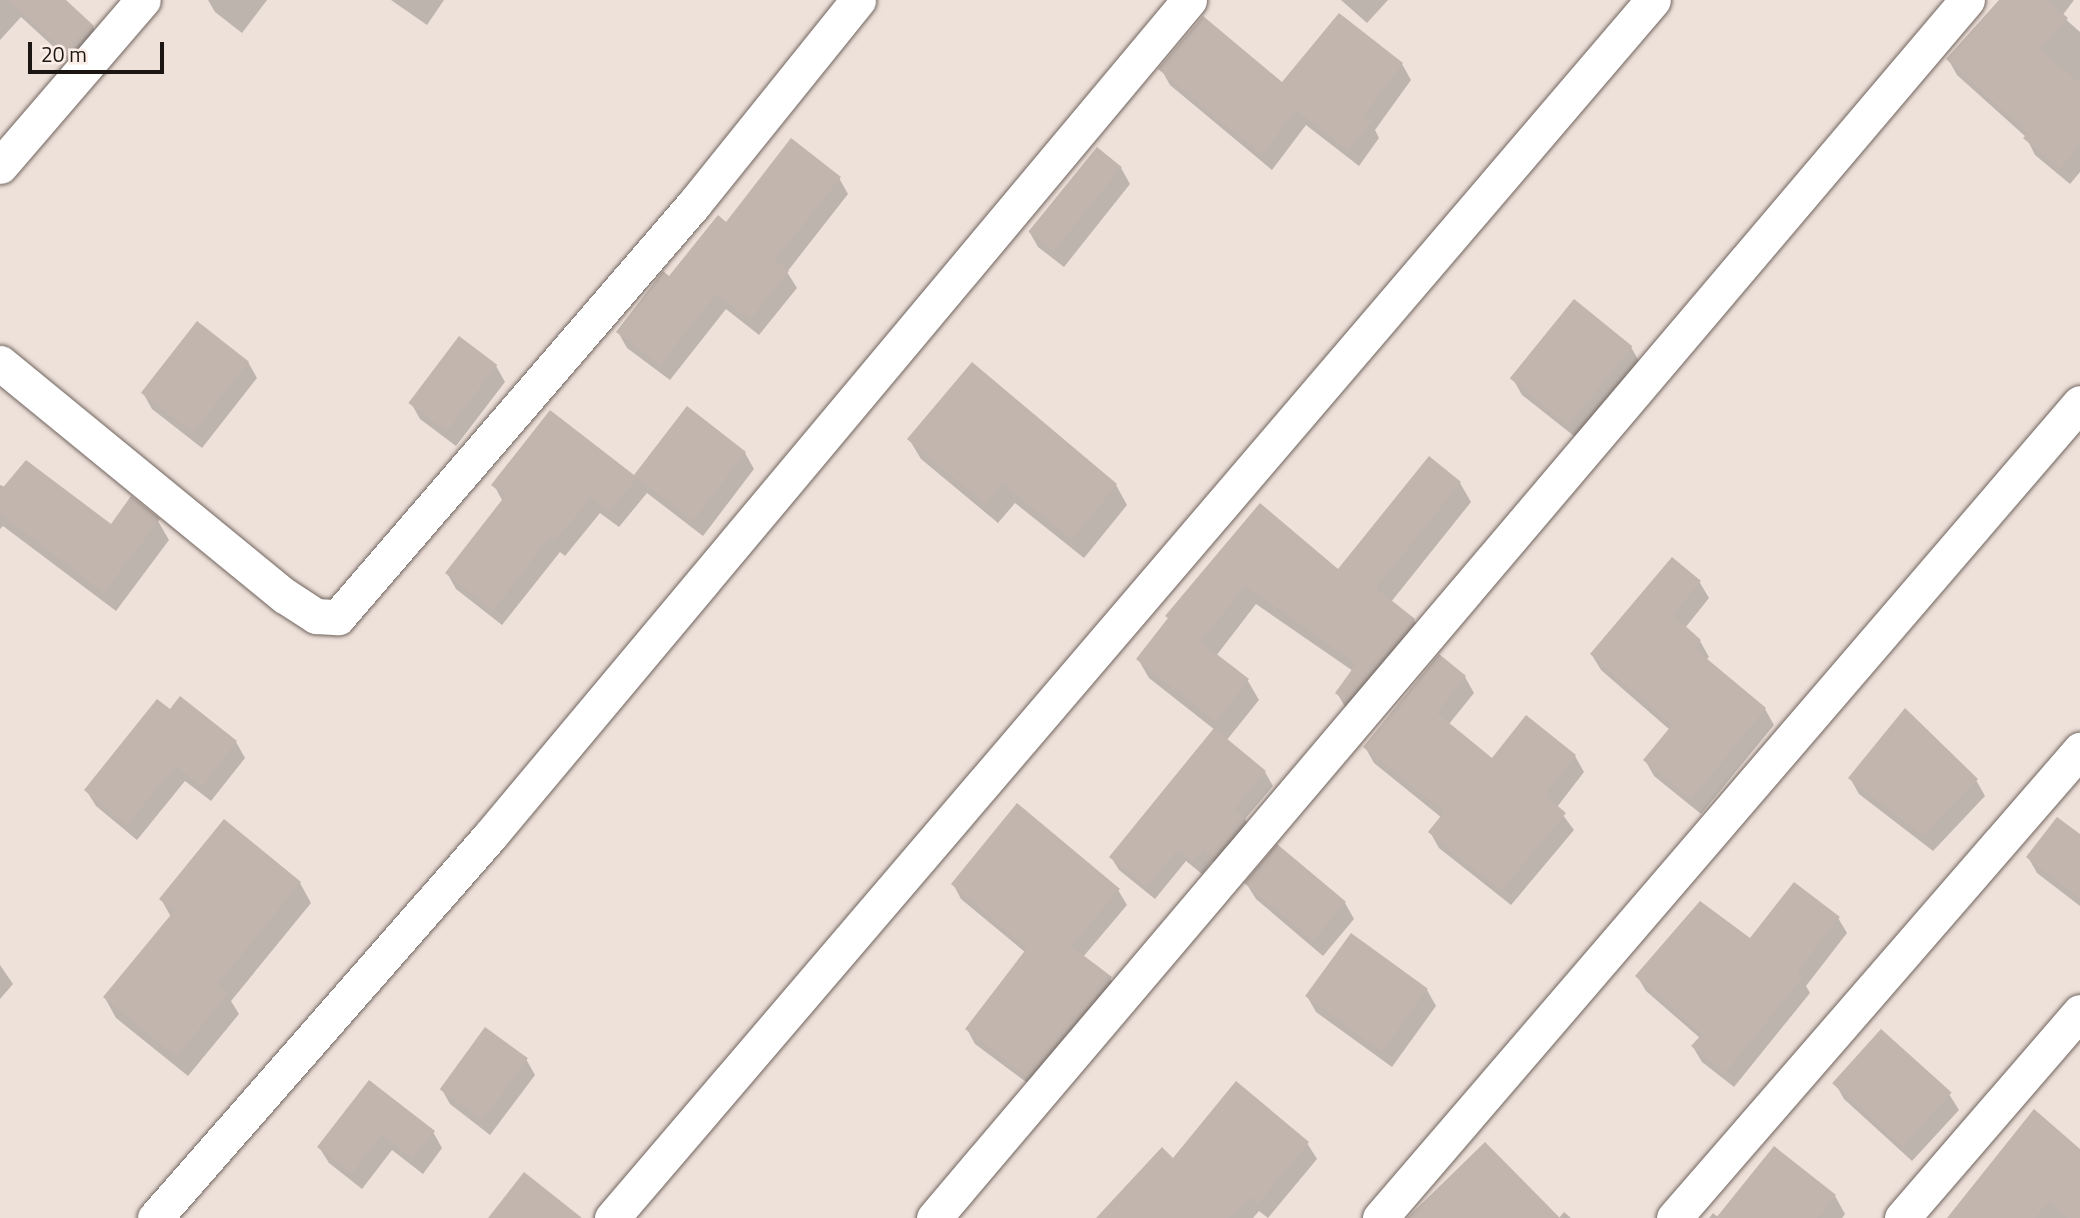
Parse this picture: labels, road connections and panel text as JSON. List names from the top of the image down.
{
  "scale_bar": "20 m"
}
